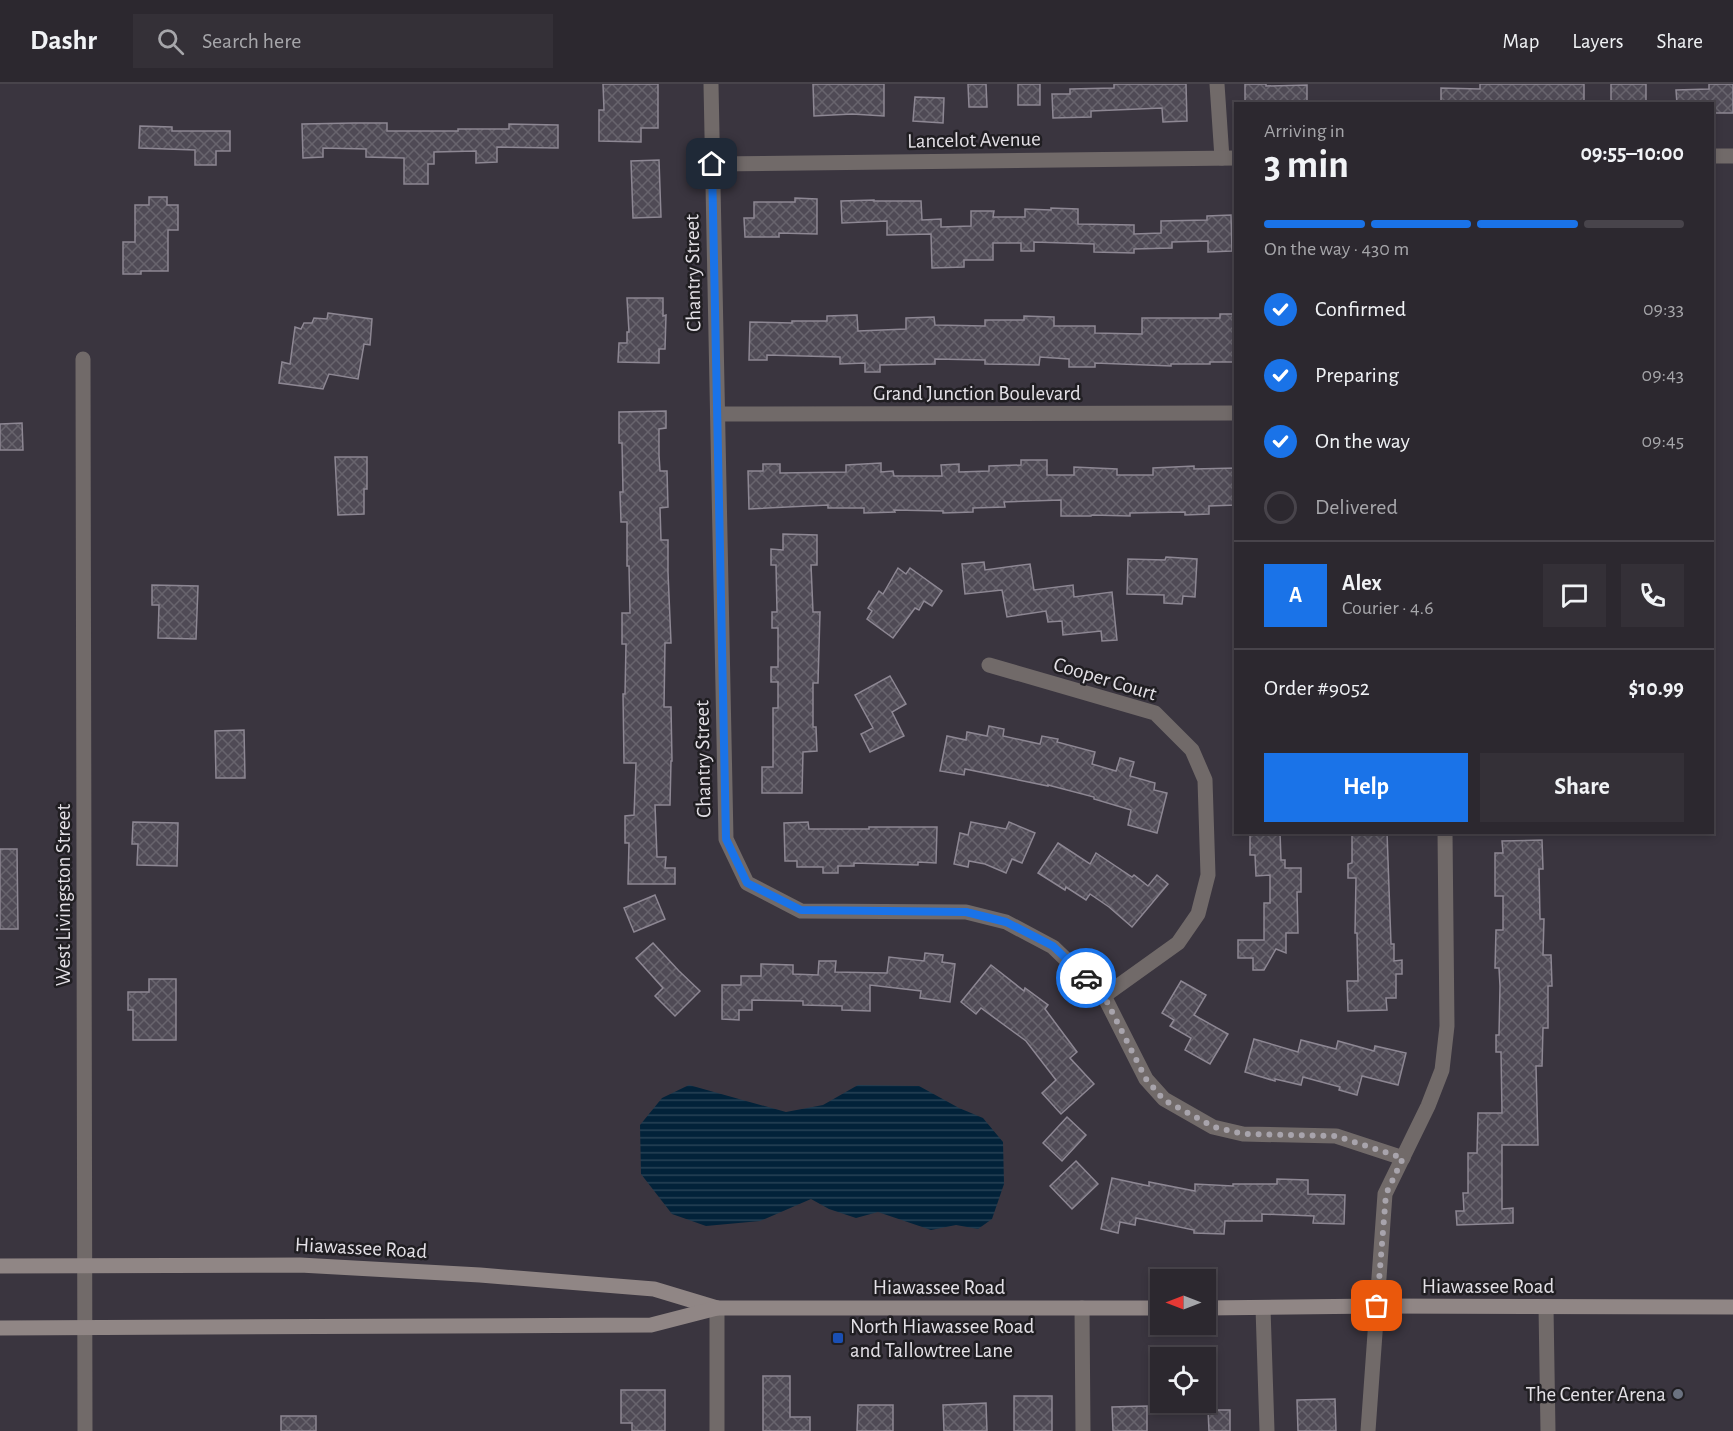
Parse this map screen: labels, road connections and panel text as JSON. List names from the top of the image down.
{
  "streets": {
    "main road": ["Hiawassee Road"],
    "street": [
      "Lancelot Avenue",
      "Chantry Street",
      "Grand Junction Boulevard",
      "Cooper Court",
      "West Livingston Street"
    ]
  },
  "crossings": [
    ["Lancelot Avenue", "Chantry Street"],
    ["Chantry Street", "Grand Junction Boulevard"],
    ["Chantry Street", "Cooper Court"],
    ["West Livingston Street", "Hiawassee Road"]
  ],
  "places": {
    "transit": ["North Hiawassee Road and Tallowtree Lane"],
    "other": ["The Center Arena"]
  },
  "north": "left",
  "page": {
    "header": "Dashr",
    "search": "Search here",
    "nav": ["Map", "Layers", "Share"],
    "heading": ["3 min", "Arriving in", "09:55–10:00"],
    "panel": [
      "Alex",
      "Courier · 4.6",
      "Order #9052",
      "$10.99"
    ],
    "bar": "On the way · 430 m",
    "list": [
      ["Confirmed", "09:33"],
      ["Preparing", "09:43"],
      ["On the way", "09:45"],
      "Delivered"
    ],
    "round": "A",
    "buttons": ["Help", "Share"]
  }
}
